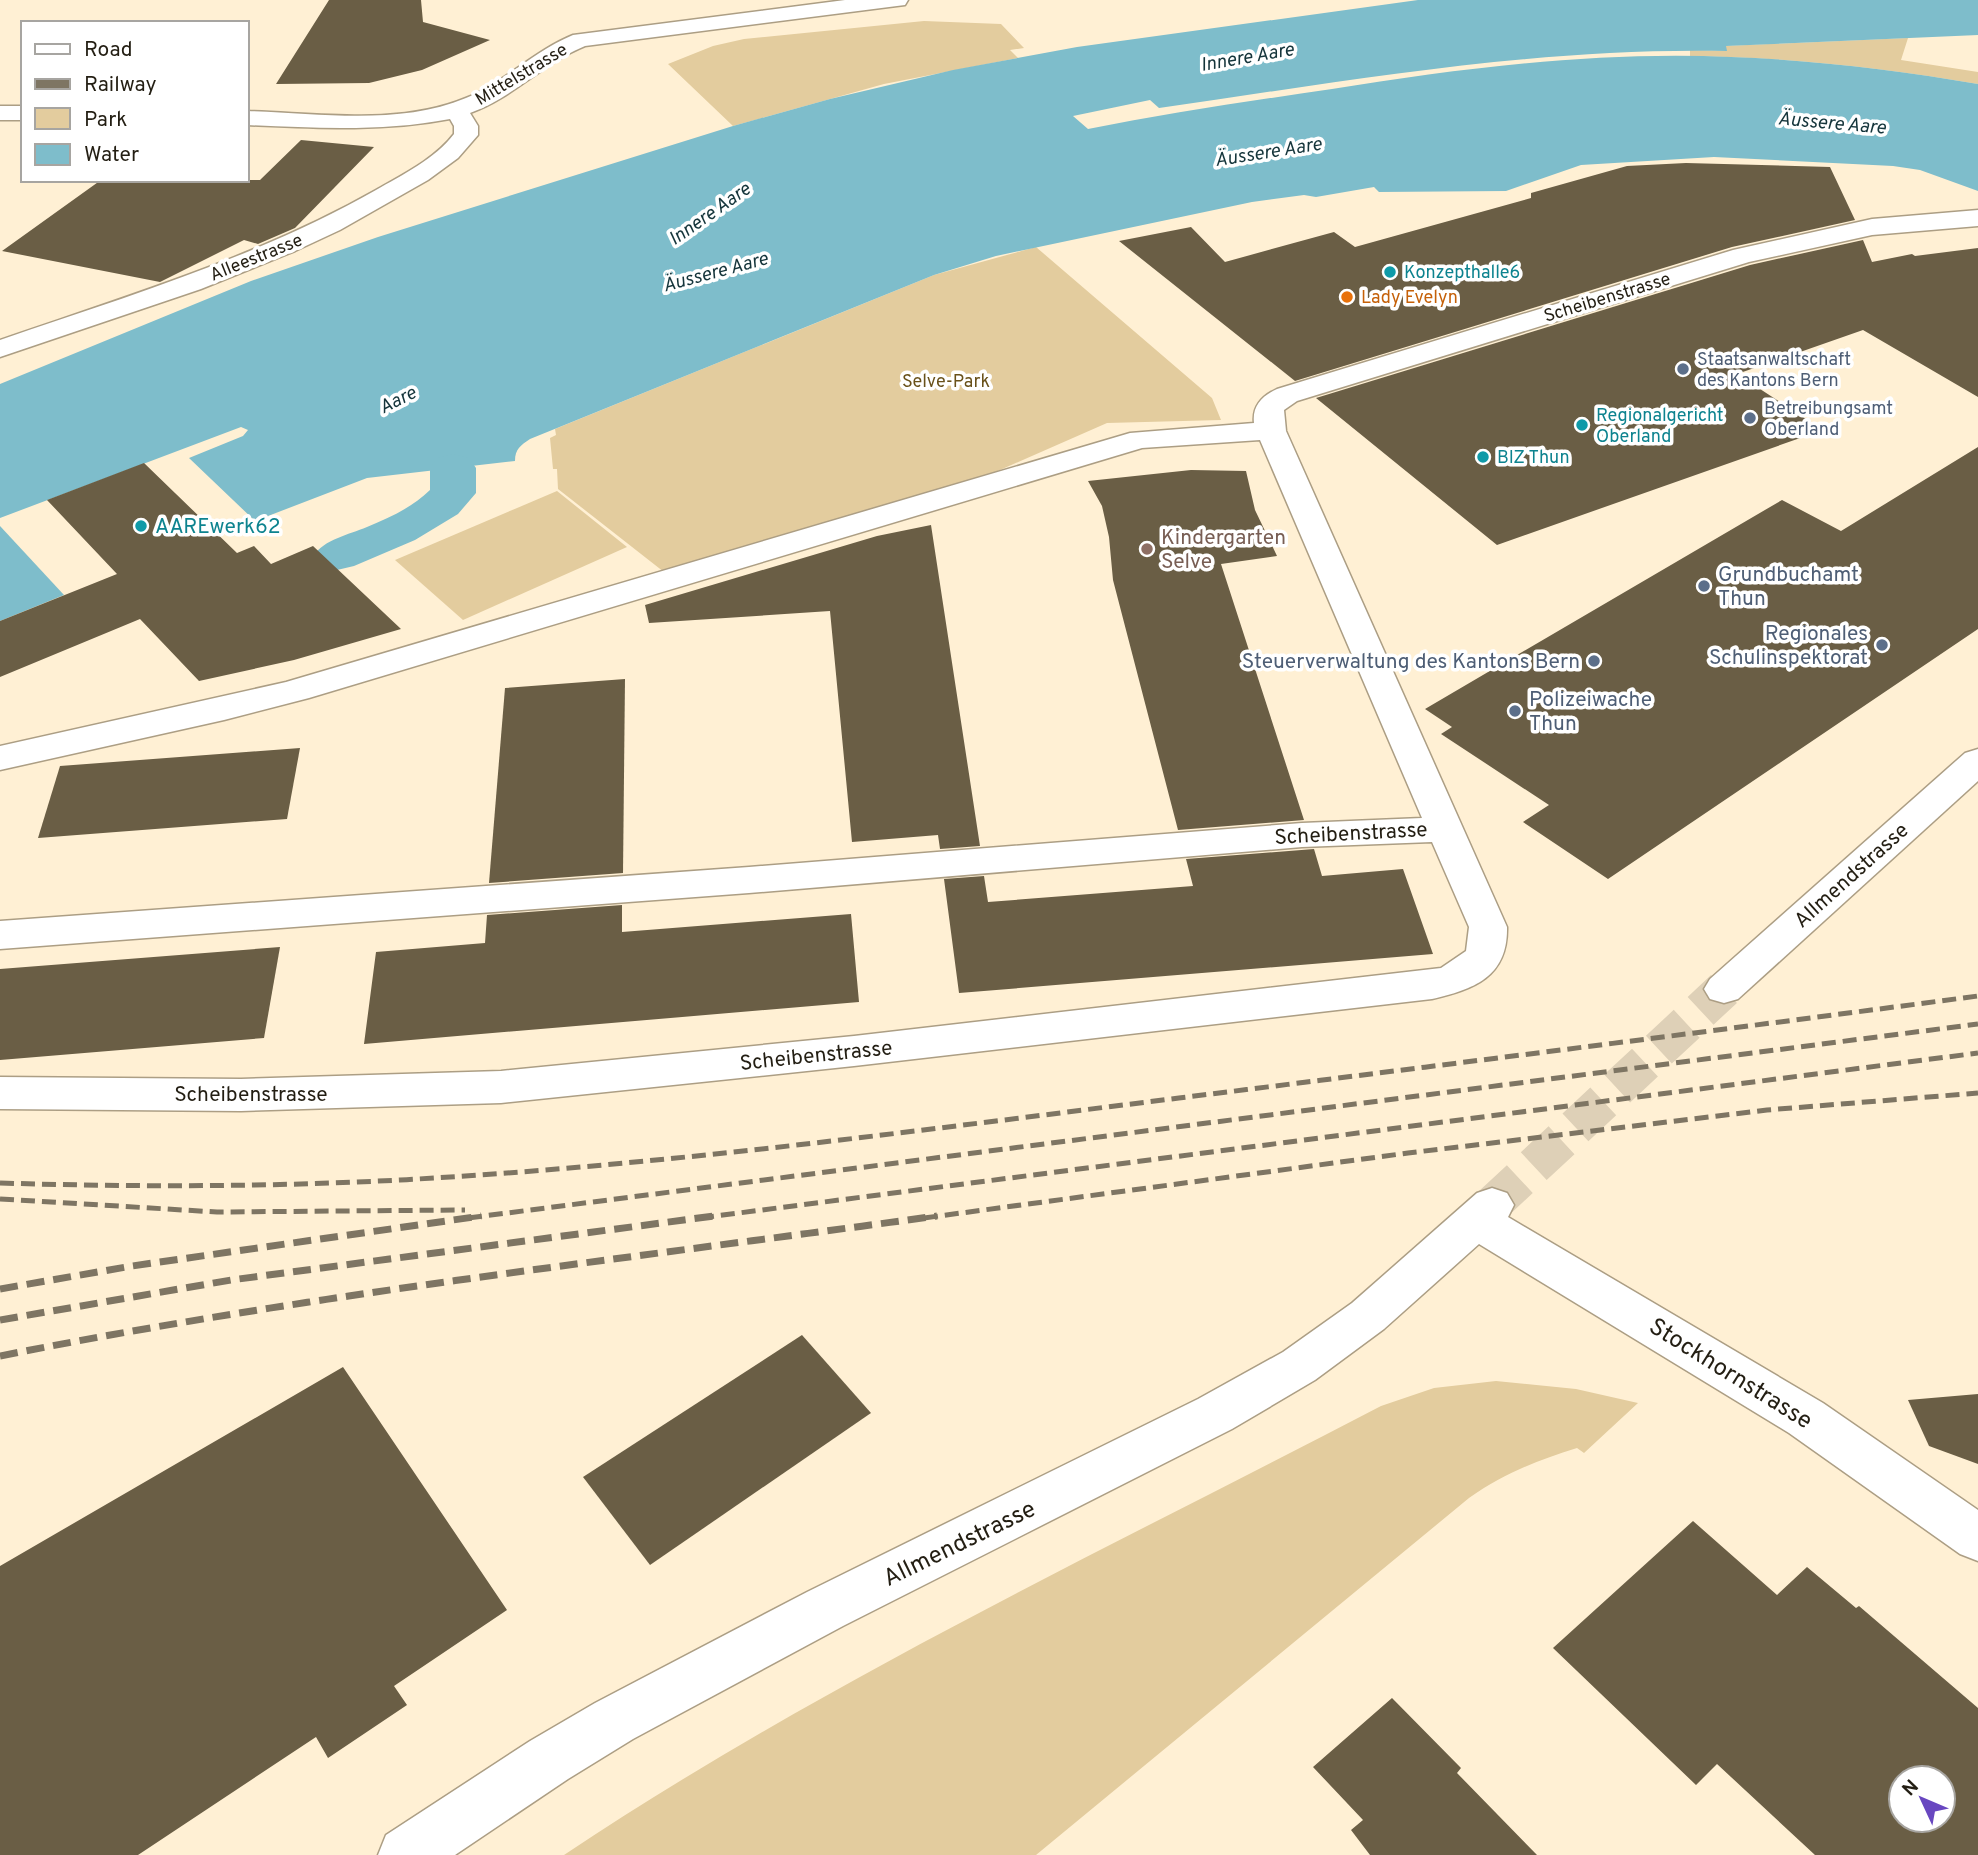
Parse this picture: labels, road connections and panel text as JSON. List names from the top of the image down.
{
  "streets": {
    "street": [
      "Mittelstrasse",
      "Alleestrasse",
      "Scheibenstrasse",
      "Allmendstrasse",
      "Stockhornstrasse"
    ]
  },
  "crossings": [
    ["Mittelstrasse", "Alleestrasse"],
    ["Allmendstrasse", "Stockhornstrasse"]
  ],
  "water": ["Innere Aare", "Äussere Aare", "Aare"],
  "parks": ["Selve-Park"],
  "places": [
    "Konzepthalle6",
    "Lady Evelyn",
    "Staatsanwaltschaft des Kantons Bern",
    "Betreibungsamt Oberland",
    "Regionalgericht Oberland",
    "BIZ Thun",
    "AAREwerk62",
    "Kindergarten Selve",
    "Grundbuchamt Thun",
    "Regionales Schulinspektorat",
    "Steuerverwaltung des Kantons Bern",
    "Polizeiwache Thun"
  ],
  "legend": [
    "Road",
    "Railway",
    "Park",
    "Water"
  ],
  "north": "top left"
}
